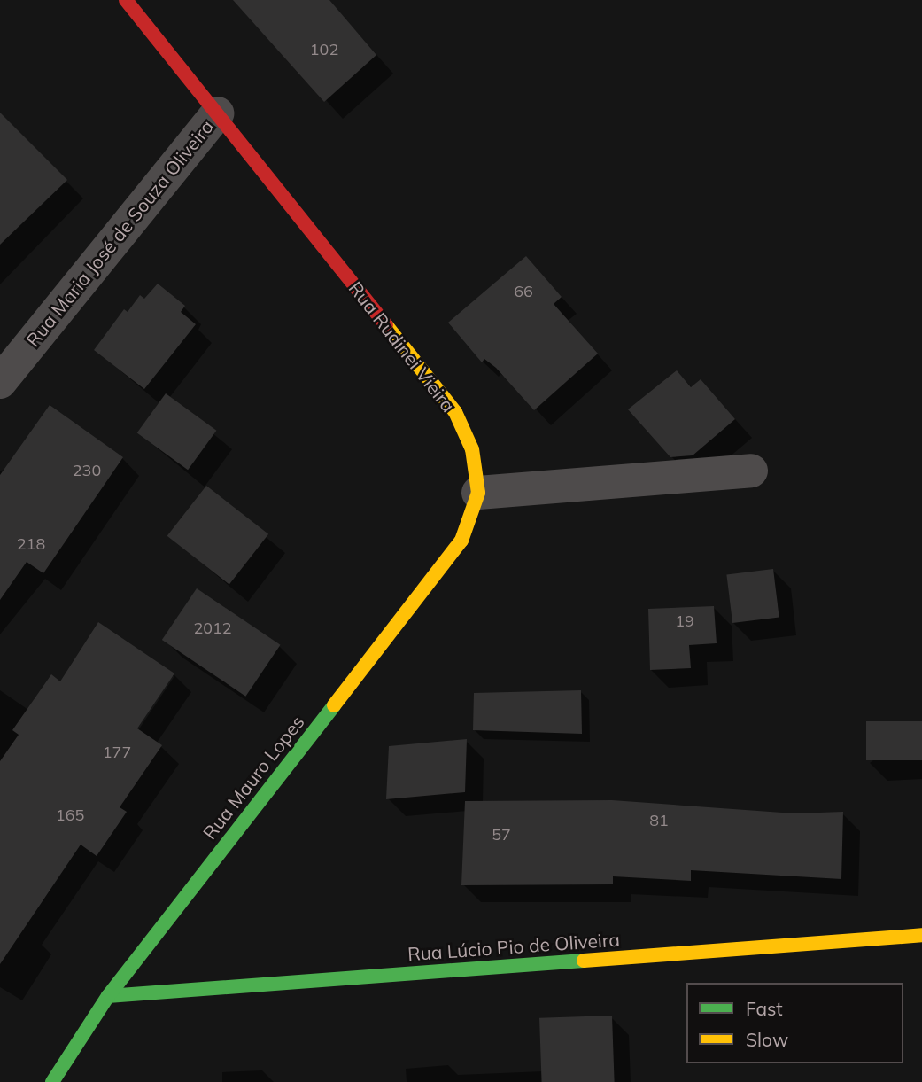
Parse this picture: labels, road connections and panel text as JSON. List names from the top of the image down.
{
  "streets": {
    "street": [
      "Rua Maria José de Souza Oliveira",
      "Rua Rudinei Vieira",
      "Rua Mauro Lopes",
      "Rua Lúcio Pio de Oliveira"
    ]
  },
  "crossings": [
    ["Rua Maria José de Souza Oliveira", "Rua Rudinei Vieira"],
    ["Rua Rudinei Vieira", "Rua Mauro Lopes"],
    ["Rua Mauro Lopes", "Rua Lúcio Pio de Oliveira"]
  ],
  "house_numbers": [
    "102",
    "66",
    "230",
    "218",
    "19",
    "2012",
    "177",
    "165",
    "81",
    "57"
  ],
  "legend": ["Fast", "Slow"]
}
